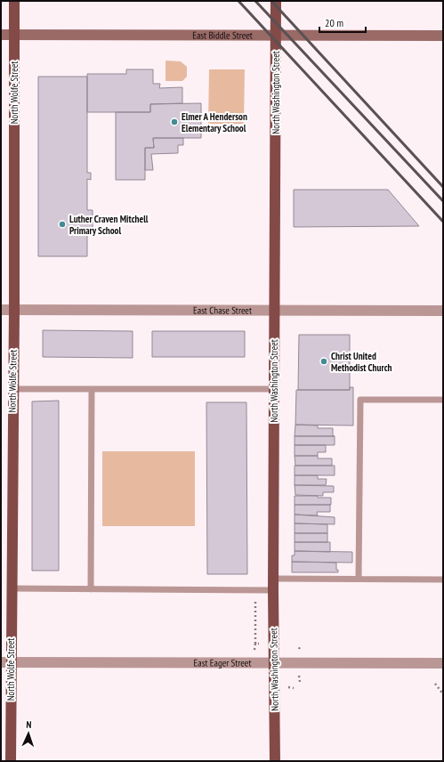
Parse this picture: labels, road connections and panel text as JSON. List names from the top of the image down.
{
  "streets": {
    "main road": ["North Wolfe Street", "North Washington Street"],
    "street": ["East Biddle Street", "East Chase Street", "East Eager Street"]
  },
  "crossings": [
    ["East Biddle Street", "North Wolfe Street"],
    ["East Biddle Street", "North Washington Street"],
    ["North Wolfe Street", "East Chase Street"],
    ["North Wolfe Street", "East Eager Street"],
    ["North Washington Street", "East Chase Street"],
    ["North Washington Street", "East Eager Street"]
  ],
  "places": ["Elmer A Henderson Elementary School", "Luther Craven Mitchell Primary School", "Christ United Methodist Church"],
  "scale_bar": "20 m",
  "north": "top"
}
